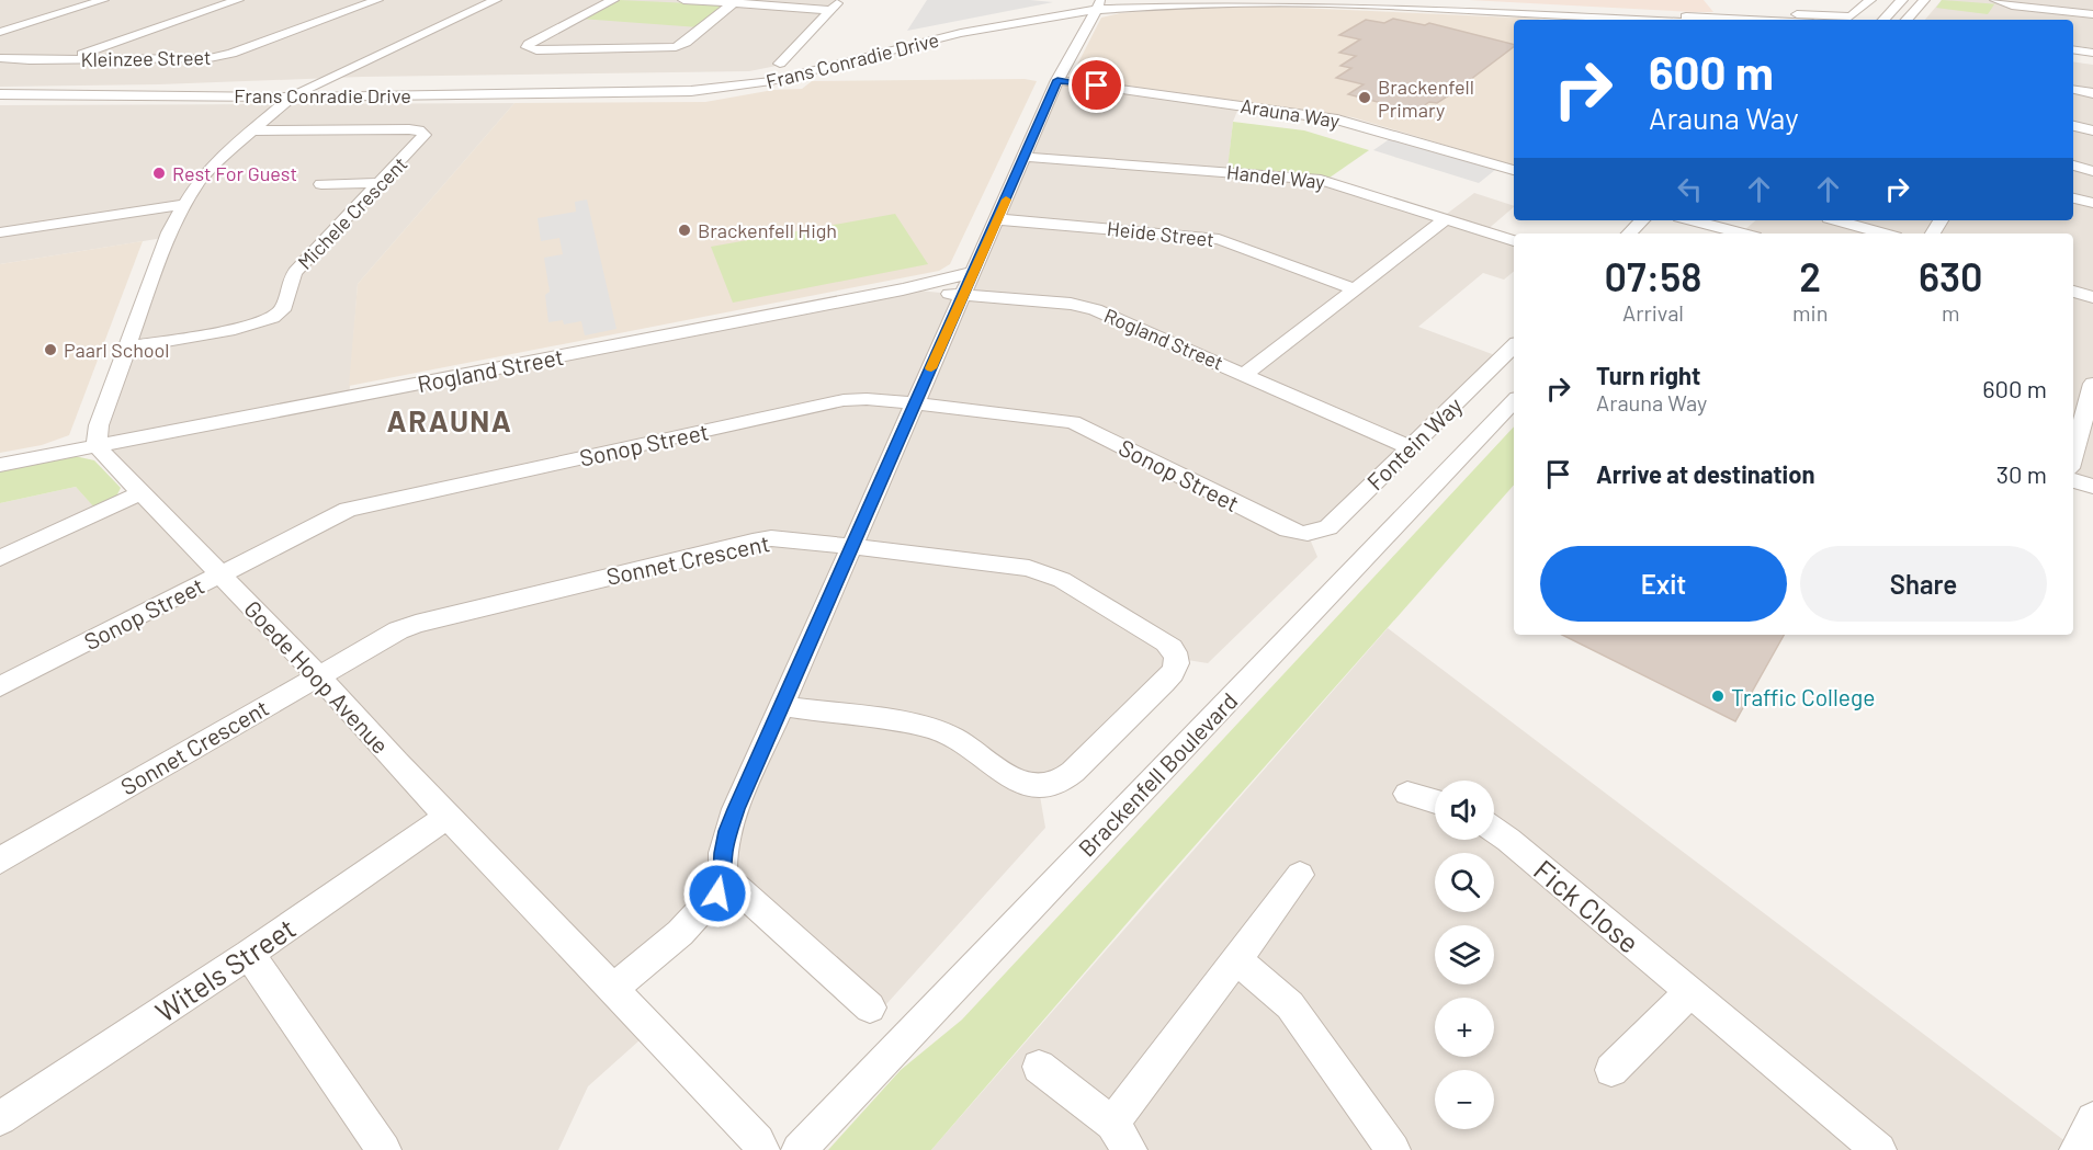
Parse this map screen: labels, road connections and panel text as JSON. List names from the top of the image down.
{
  "streets": {
    "street": [
      "Kleinzee Street",
      "Frans Conradie Drive",
      "Arauna Way",
      "Handel Way",
      "Michele Crescent",
      "Heide Street",
      "Rogland Street",
      "Fontein Way",
      "Sonop Street",
      "Sonnet Crescent",
      "Goede Hoop Avenue",
      "Brackenfell Boulevard",
      "Fick Close",
      "Witels Street"
    ]
  },
  "crossings": [
    ["Rogland Street", "Fontein Way"],
    ["Rogland Street", "Goede Hoop Avenue"],
    ["Fontein Way", "Sonop Street"],
    ["Sonop Street", "Goede Hoop Avenue"],
    ["Sonnet Crescent", "Goede Hoop Avenue"],
    ["Goede Hoop Avenue", "Witels Street"]
  ],
  "districts": ["ARAUNA"],
  "places": [
    "Brackenfell Primary",
    "Rest For Guest",
    "Brackenfell High",
    "Paarl School",
    "Traffic College"
  ],
  "page": {
    "turn": ["600 m", "Arauna Way"],
    "eta": [
      "07:58",
      "Arrival",
      "2",
      "min",
      "630",
      "m"
    ],
    "list": [
      {
        "name": "Turn right",
        "note": "Arauna Way",
        "value": "600 m"
      },
      {
        "name": "Arrive at destination",
        "value": "30 m"
      }
    ],
    "buttons": ["Exit", "Share"],
    "map_buttons": ["+", "−"]
  }
}
